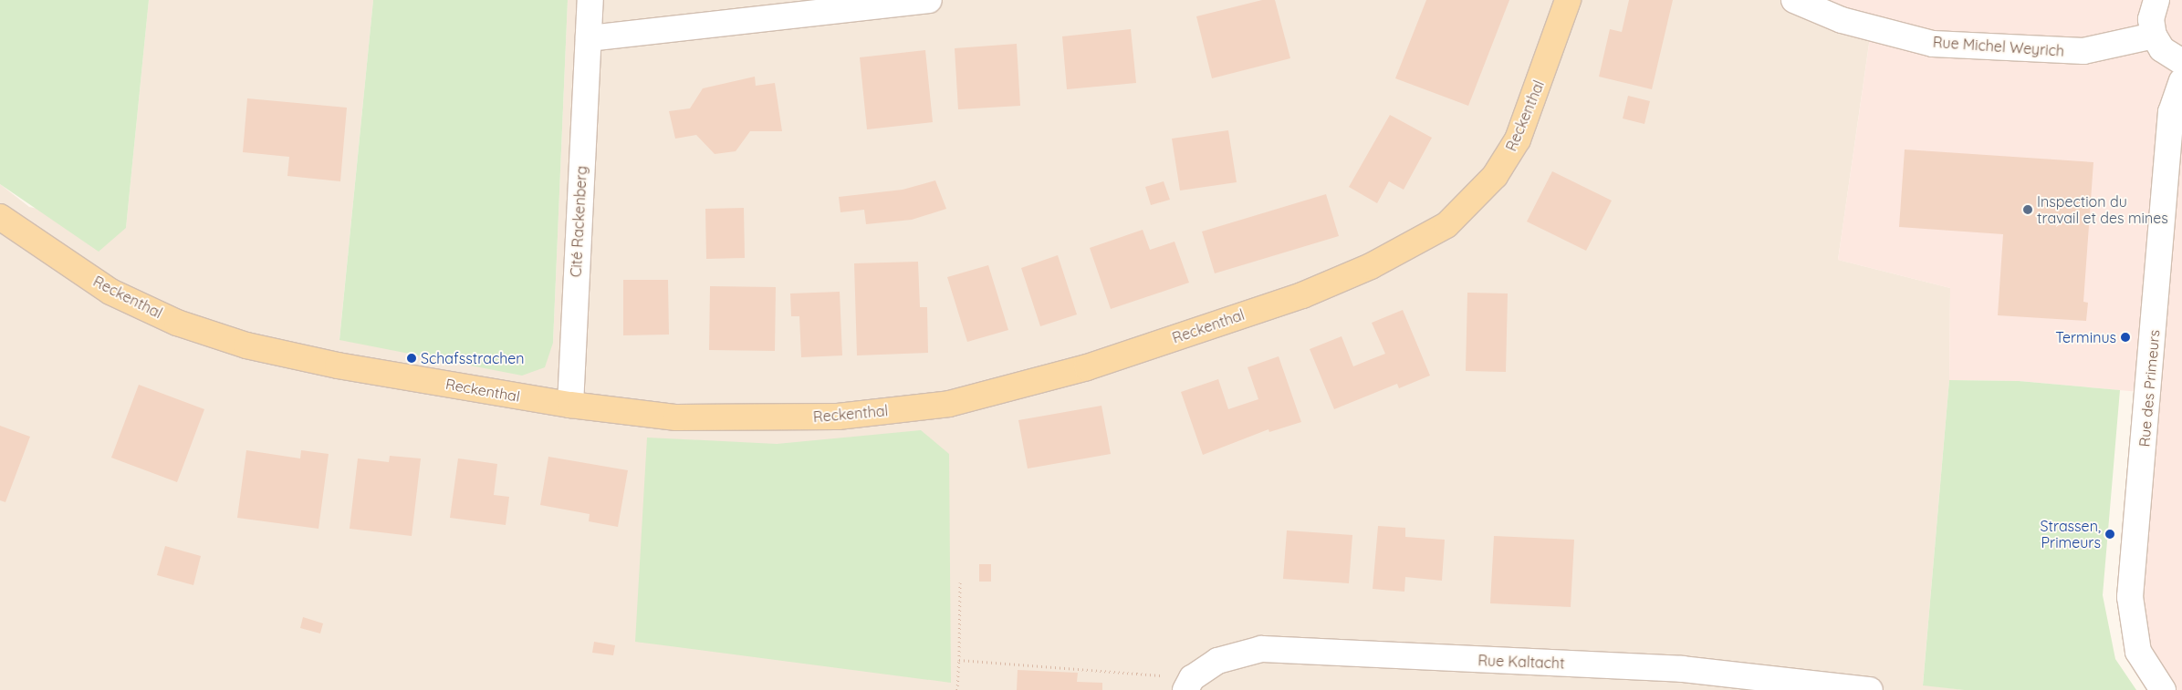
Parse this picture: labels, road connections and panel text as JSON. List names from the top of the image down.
{
  "streets": {
    "main road": ["Reckenthal"],
    "street": [
      "Rue Michel Weyrich",
      "Cité Rackenberg",
      "Rue des Primeurs",
      "Rue Kaltacht"
    ]
  },
  "crossings": [
    ["Reckenthal", "Cité Rackenberg"]
  ],
  "places": [
    "Inspection du travail et des mines",
    "Terminus",
    "Schafsstrachen",
    "Strassen, Primeurs"
  ]
}
